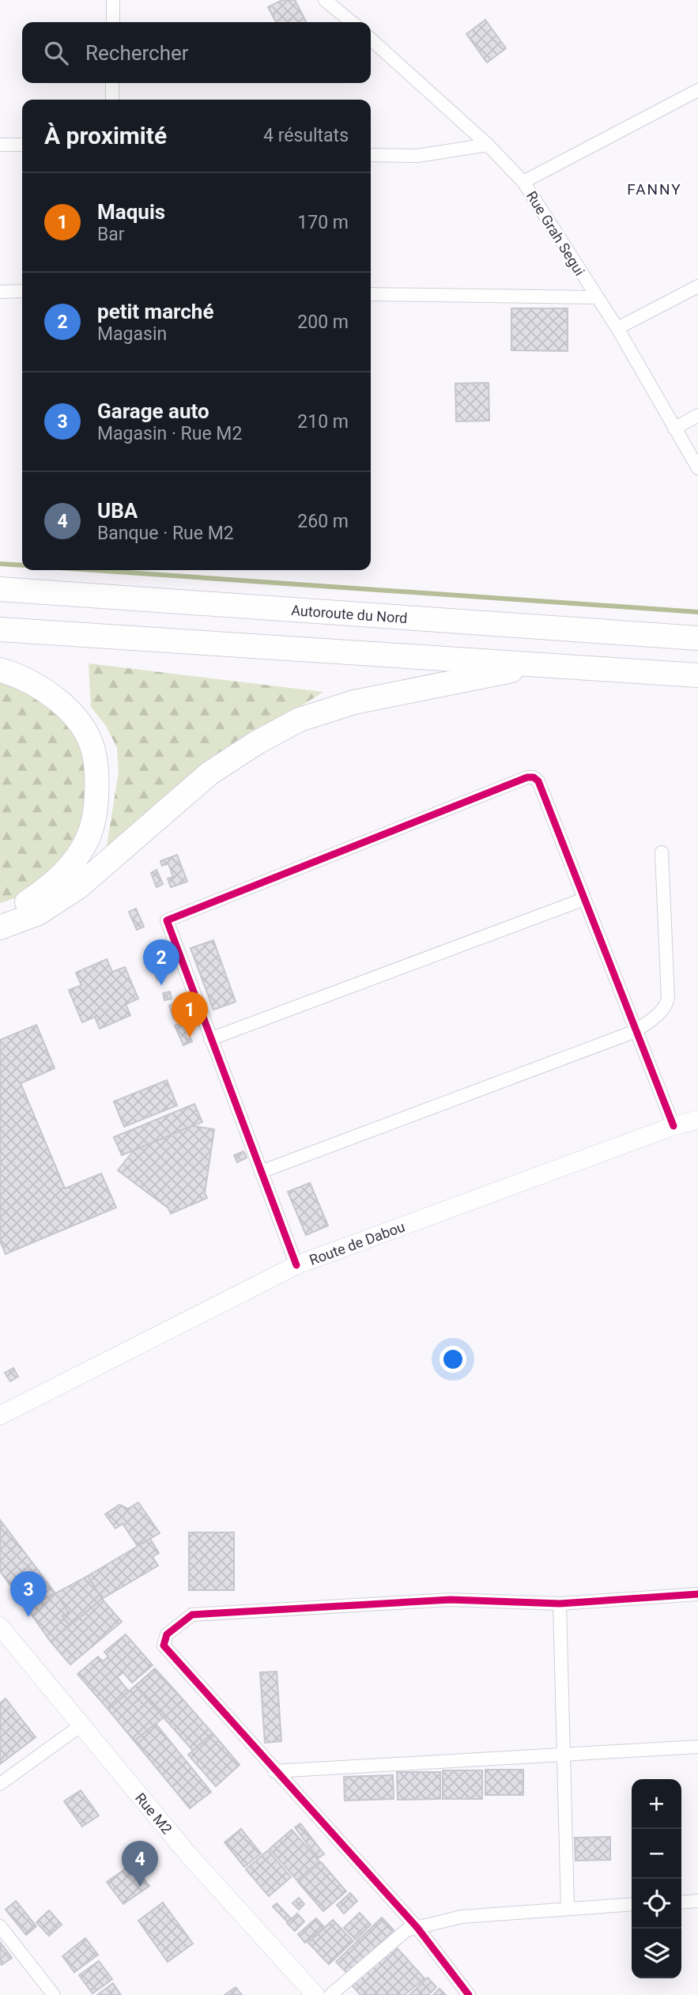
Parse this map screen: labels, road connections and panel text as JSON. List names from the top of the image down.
{
  "streets": {
    "highway": ["Autoroute du Nord"],
    "street": ["Rue Grah Segui", "Route de Dabou", "Rue M2"]
  },
  "districts": ["FANNY"],
  "page": {
    "search": "Rechercher",
    "heading": ["À proximité", "4 résultats"],
    "list": [
      {
        "mark": "1",
        "name": "Maquis",
        "note": "Bar",
        "value": "170 m"
      },
      {
        "mark": "2",
        "name": "petit marché",
        "note": "Magasin",
        "value": "200 m"
      },
      {
        "mark": "3",
        "name": "Garage auto",
        "note": "Magasin · Rue M2",
        "value": "210 m"
      },
      {
        "mark": "4",
        "name": "UBA",
        "note": "Banque · Rue M2",
        "value": "260 m"
      }
    ],
    "pins": [
      "2",
      "1",
      "3",
      "4"
    ],
    "map_buttons": ["+", "−"]
  }
}
